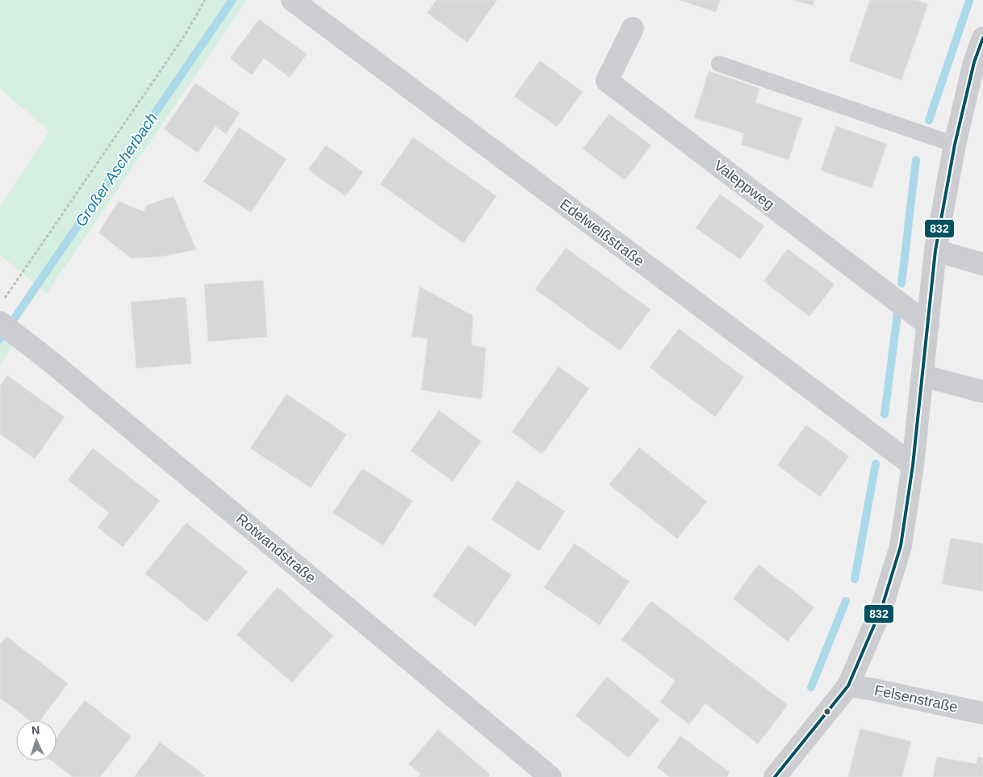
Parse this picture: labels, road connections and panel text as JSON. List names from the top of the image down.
{
  "streets": {
    "street": [
      "Valeppweg",
      "Edelweißstraße",
      "Rotwandstraße",
      "Felsenstraße"
    ]
  },
  "water": ["Großer Ascherbach"],
  "lines": ["transit line 832"],
  "north": "top"
}
